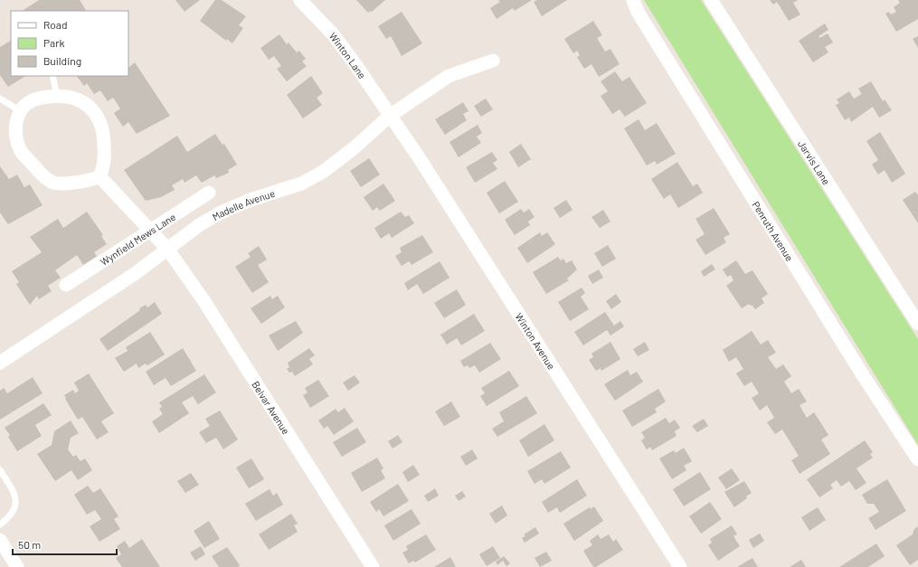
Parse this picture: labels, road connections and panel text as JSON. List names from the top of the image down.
{
  "streets": {
    "street": [
      "Winton Lane",
      "Jarvis Lane",
      "Madelle Avenue",
      "Penruth Avenue",
      "Wynfield Mews Lane",
      "Winton Avenue",
      "Belvar Avenue"
    ]
  },
  "crossings": [
    ["Winton Lane", "Madelle Avenue"],
    ["Winton Lane", "Winton Avenue"],
    ["Madelle Avenue", "Winton Avenue"],
    ["Madelle Avenue", "Belvar Avenue"],
    ["Wynfield Mews Lane", "Belvar Avenue"]
  ],
  "legend": ["Road", "Park", "Building"],
  "scale_bar": "50 m"
}
